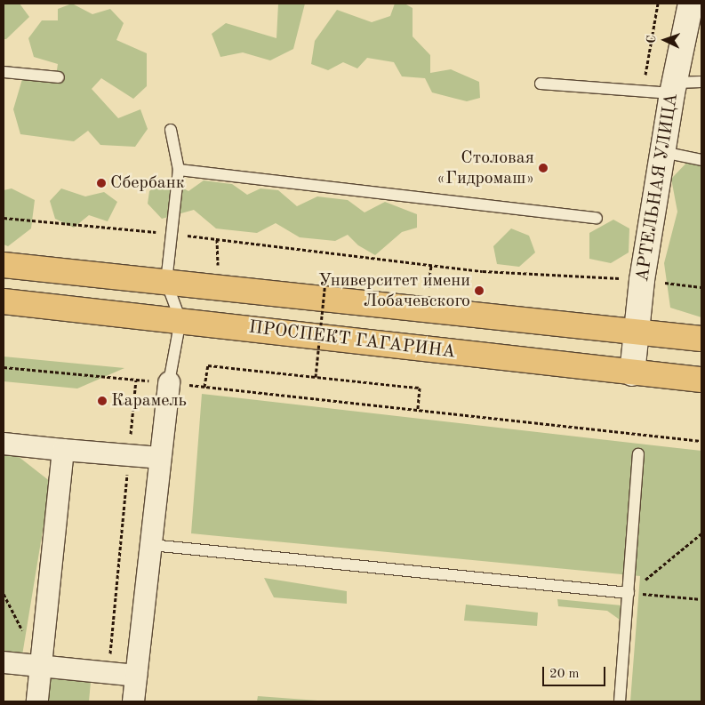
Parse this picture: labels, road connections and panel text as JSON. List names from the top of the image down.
{
  "streets": {
    "main road": ["ПРОСПЕКТ ГАГАРИНА"],
    "street": ["АРТЕЛЬНАЯ УЛИЦА"]
  },
  "crossings": [
    ["АРТЕЛЬНАЯ УЛИЦА", "ПРОСПЕКТ ГАГАРИНА"]
  ],
  "places": [
    "Столовая «Гидромаш»",
    "Сбербанк",
    "Университет имени Лобачевского",
    "Карамель"
  ],
  "scale_bar": "20 m",
  "north": "left"
}
